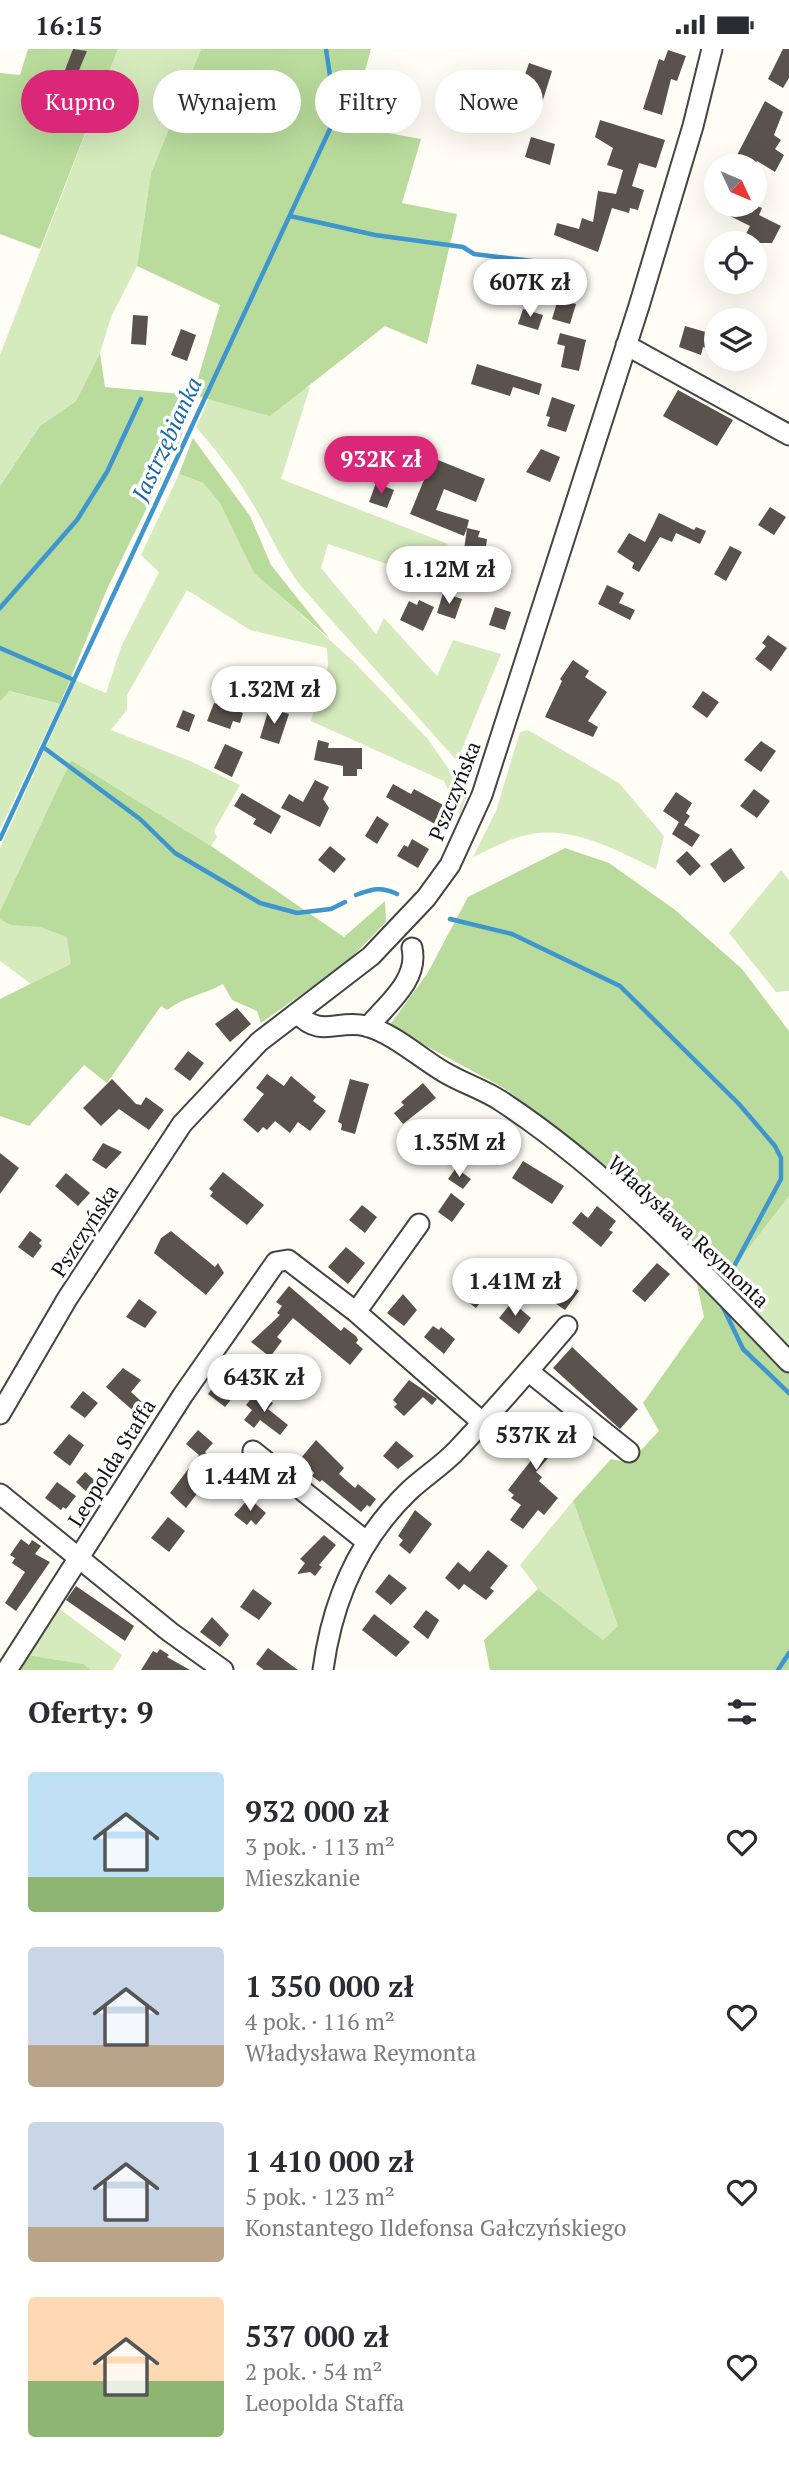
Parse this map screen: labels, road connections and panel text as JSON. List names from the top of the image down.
{
  "streets": {
    "street": ["Pszczyńska", "Władysława Reymonta", "Leopolda Staffa"]
  },
  "water": ["Jastrzębianka"],
  "north": "bottom right",
  "page": {
    "status": "16:15",
    "chip": [
      "Kupno",
      "Wynajem",
      "Filtry",
      "Nowe"
    ],
    "price": [
      "607K zł",
      "932K zł",
      "1.12M zł",
      "1.32M zł",
      "1.35M zł",
      "1.41M zł",
      "643K zł",
      "537K zł",
      "1.44M zł"
    ],
    "heading": "Oferty: 9",
    "list": [
      {
        "name": "932 000 zł",
        "note": "3 pok. · 113 m² · Mieszkanie"
      },
      {
        "name": "1 350 000 zł",
        "note": "4 pok. · 116 m² · Władysława Reymonta"
      },
      {
        "name": "1 410 000 zł",
        "note": "5 pok. · 123 m² · Konstantego Ildefonsa Gałczyńskiego"
      },
      {
        "name": "537 000 zł",
        "note": "2 pok. · 54 m² · Leopolda Staffa"
      }
    ]
  }
}
